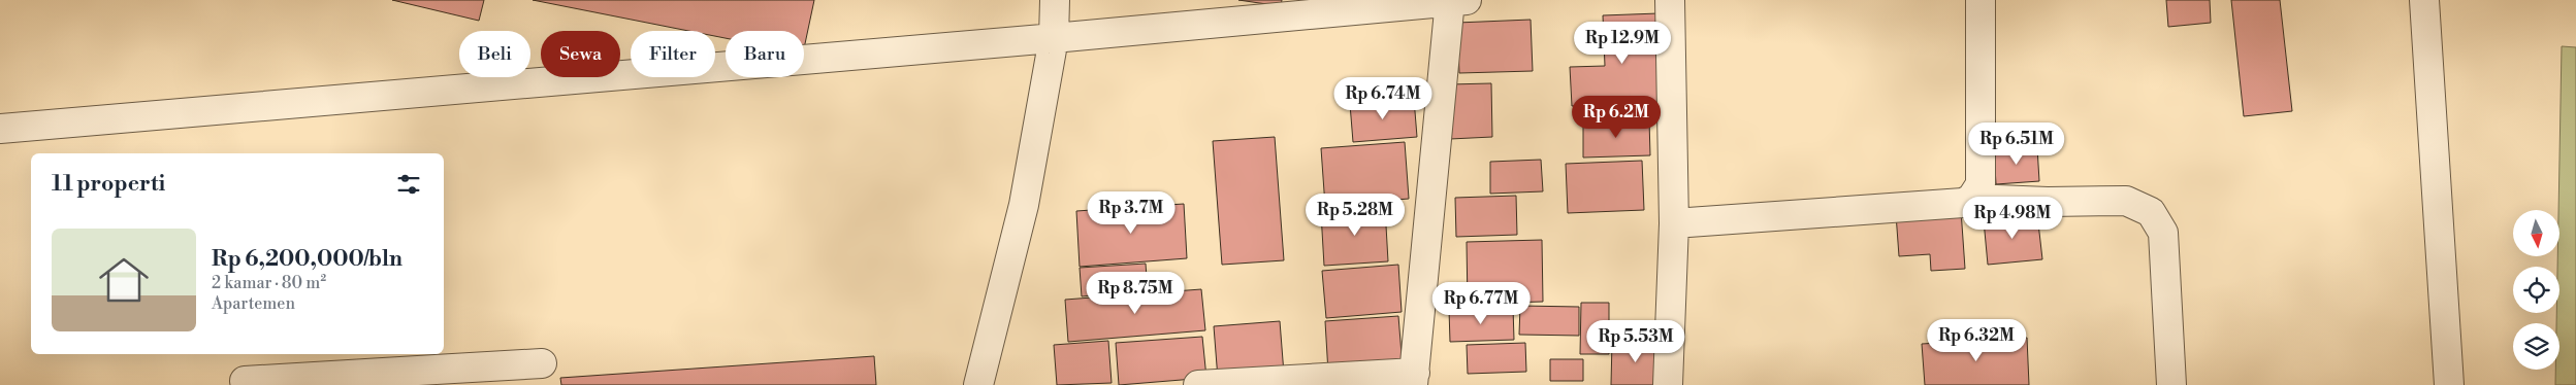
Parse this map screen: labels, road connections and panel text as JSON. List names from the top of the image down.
{
  "north": "bottom",
  "page": {
    "price": [
      "Rp 12.9M",
      "Rp 6.74M",
      "Rp 6.2M",
      "Rp 6.51M",
      "Rp 3.7M",
      "Rp 5.28M",
      "Rp 4.98M",
      "Rp 8.75M",
      "Rp 6.77M",
      "Rp 6.32M",
      "Rp 5.53M"
    ],
    "chip": [
      "Beli",
      "Sewa",
      "Filter",
      "Baru"
    ],
    "heading": "11 properti",
    "list": [
      {
        "name": "Rp 6,200,000/bln",
        "note": "2 kamar · 80 m² · Apartemen"
      }
    ]
  }
}
